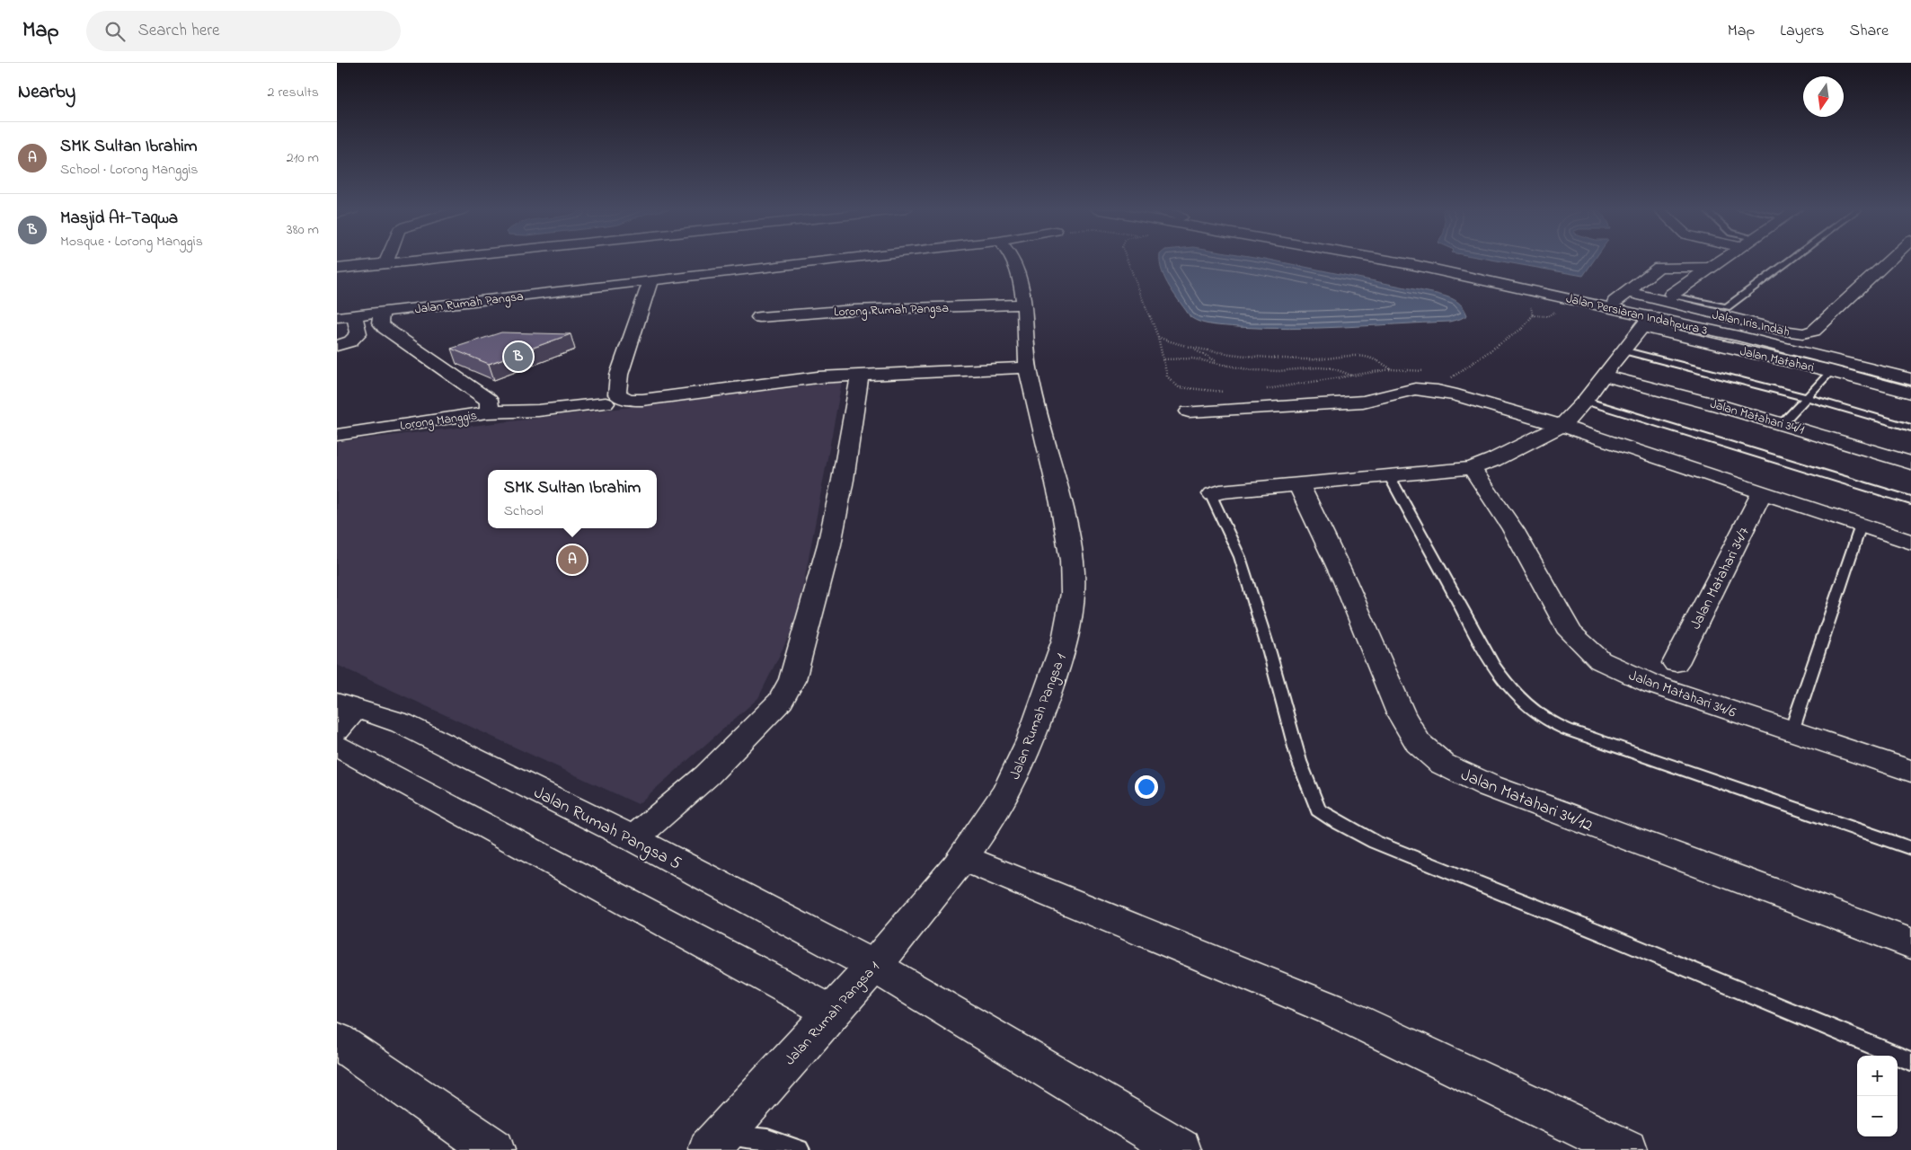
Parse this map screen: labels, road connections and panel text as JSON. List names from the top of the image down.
{
  "streets": {
    "street": [
      "Jalan Rumah Pangsa",
      "Lorong Rumah Pangsa",
      "Jalan Persiaran Indahpura 3",
      "Jalan Iris Indah",
      "Jalan Matahari",
      "Jalan Matahari 34/1",
      "Lorong Manggis",
      "Jalan Matahari 34/7",
      "Jalan Matahari 34/6",
      "Jalan Rumah Pangsa 1",
      "Jalan Matahari 34/12",
      "Jalan Rumah Pangsa 5"
    ]
  },
  "crossings": [
    ["Jalan Rumah Pangsa", "Lorong Manggis"],
    ["Lorong Rumah Pangsa", "Jalan Rumah Pangsa 1"],
    ["Jalan Persiaran Indahpura 3", "Jalan Matahari"],
    ["Jalan Rumah Pangsa 1", "Jalan Rumah Pangsa 5"]
  ],
  "north": "bottom",
  "page": {
    "header": "Map",
    "search": "Search here",
    "nav": ["Map", "Layers", "Share"],
    "heading": ["Nearby", "2 results"],
    "list": [
      {
        "mark": "A",
        "name": "SMK Sultan Ibrahim",
        "note": "School · Lorong Manggis",
        "value": "210 m"
      },
      {
        "mark": "B",
        "name": "Masjid At-Taqwa",
        "note": "Mosque · Lorong Manggis",
        "value": "380 m"
      }
    ],
    "pins": ["B", "A"],
    "popup": ["SMK Sultan Ibrahim", "School"],
    "map_buttons": ["+", "−"]
  }
}
